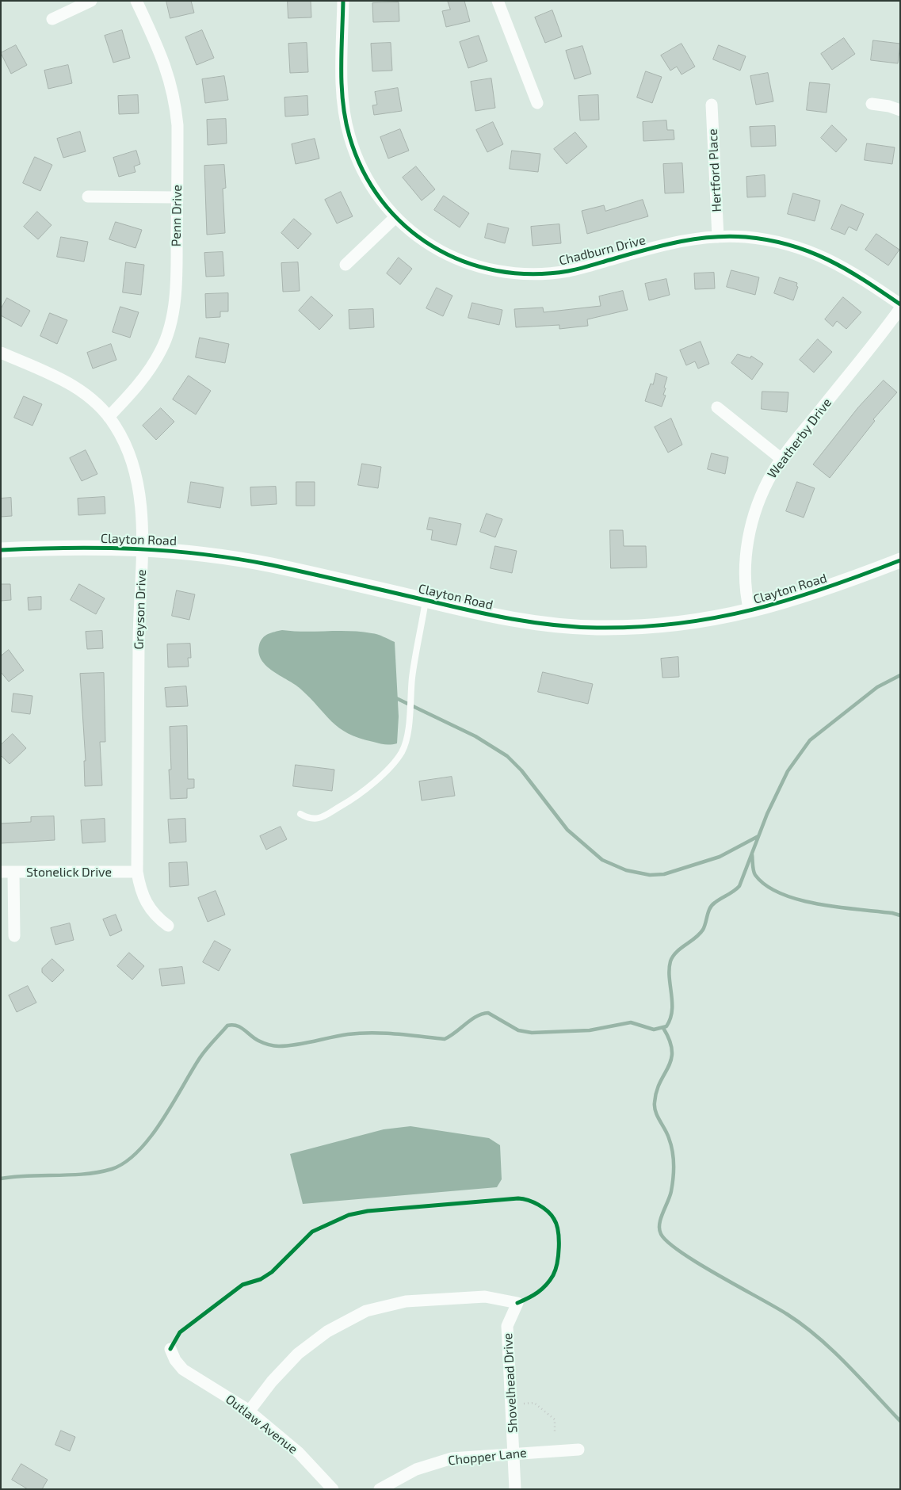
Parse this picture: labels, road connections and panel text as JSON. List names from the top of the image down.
{
  "streets": {
    "street": [
      "Hertford Place",
      "Penn Drive",
      "Chadburn Drive",
      "Weatherby Drive",
      "Clayton Road",
      "Greyson Drive",
      "Stonelick Drive",
      "Shovelhead Drive",
      "Outlaw Avenue",
      "Chopper Lane"
    ]
  },
  "crossings": [
    ["Hertford Place", "Chadburn Drive"],
    ["Penn Drive", "Greyson Drive"],
    ["Weatherby Drive", "Clayton Road"],
    ["Clayton Road", "Greyson Drive"],
    ["Greyson Drive", "Stonelick Drive"],
    ["Shovelhead Drive", "Outlaw Avenue"],
    ["Shovelhead Drive", "Chopper Lane"]
  ]
}
